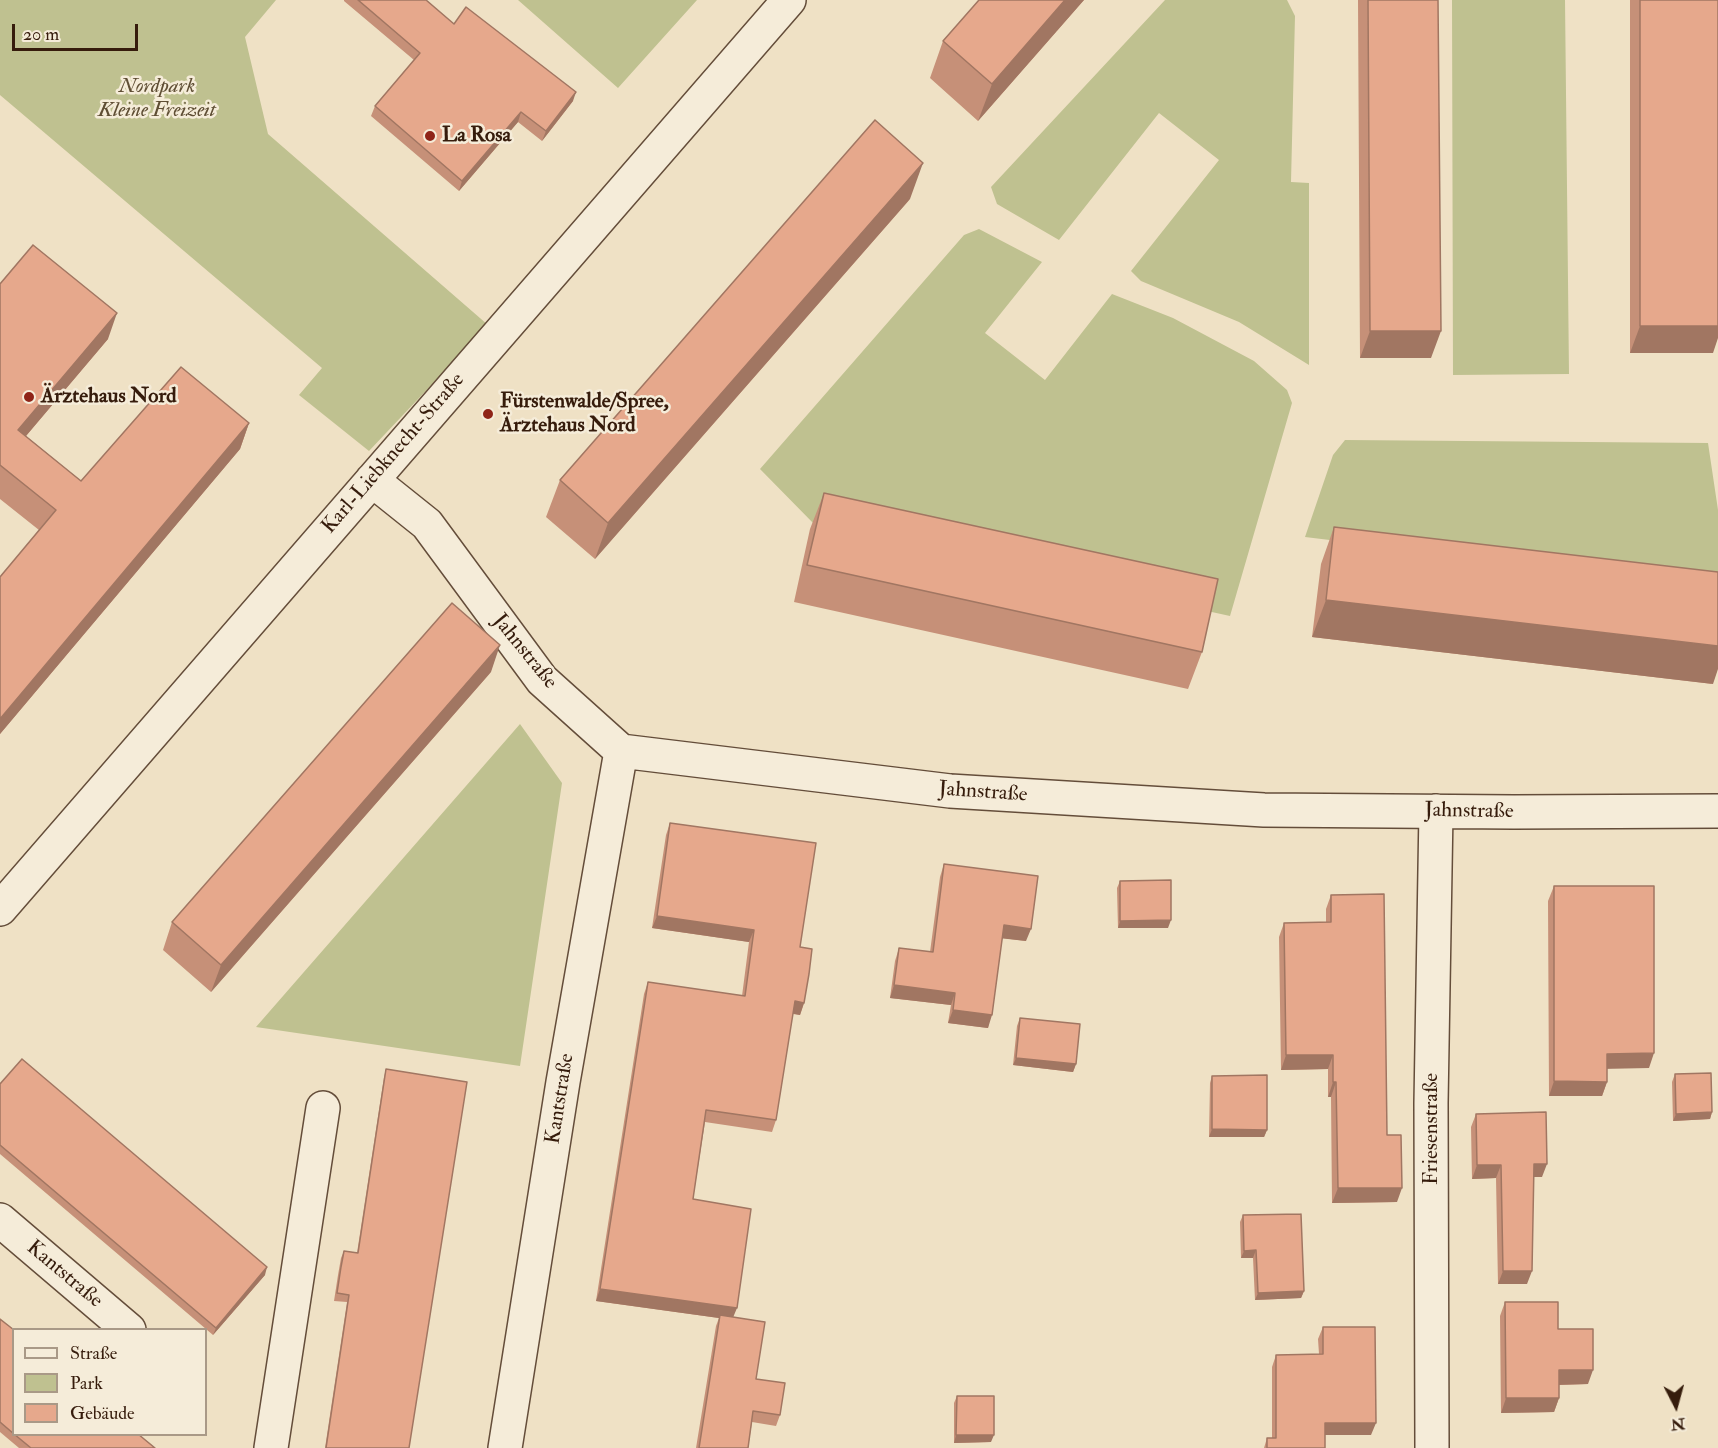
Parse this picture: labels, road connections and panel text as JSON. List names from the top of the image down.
{
  "streets": {
    "street": [
      "Karl-Liebknecht-Straße",
      "Jahnstraße",
      "Kantstraße",
      "Friesenstraße"
    ]
  },
  "crossings": [
    ["Karl-Liebknecht-Straße", "Jahnstraße"],
    ["Jahnstraße", "Kantstraße"],
    ["Jahnstraße", "Friesenstraße"]
  ],
  "parks": ["Nordpark Kleine Freizeit"],
  "places": ["La Rosa", "Ärztehaus Nord", "Fürstenwalde/Spree, Ärztehaus Nord"],
  "legend": ["Straße", "Park", "Gebäude"],
  "scale_bar": "20 m",
  "north": "bottom"
}
